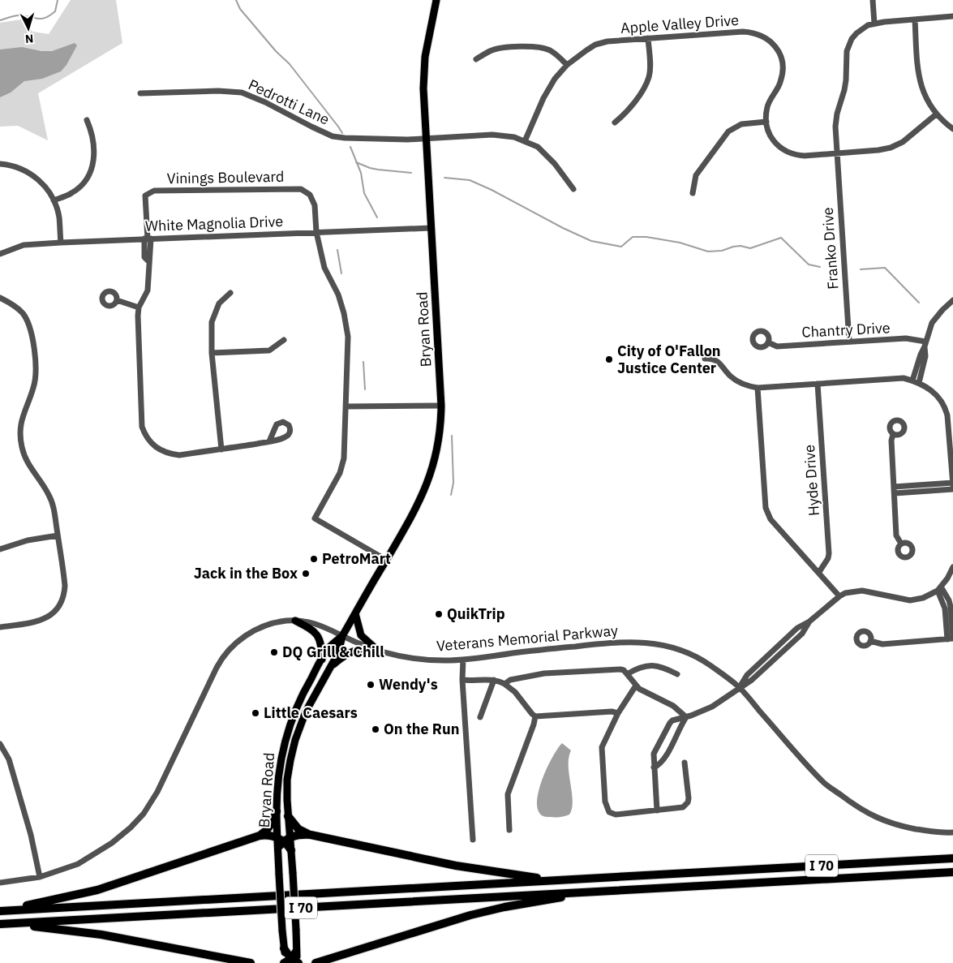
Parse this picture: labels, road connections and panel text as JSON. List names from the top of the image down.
{
  "streets": {
    "highway": ["I 70"],
    "main road": ["Bryan Road"],
    "street": [
      "Apple Valley Drive",
      "Pedrotti Lane",
      "Vinings Boulevard",
      "White Magnolia Drive",
      "Franko Drive",
      "Chantry Drive",
      "Hyde Drive",
      "Veterans Memorial Parkway"
    ]
  },
  "crossings": [
    ["Apple Valley Drive", "Pedrotti Lane"],
    ["Pedrotti Lane", "Bryan Road"],
    ["Vinings Boulevard", "White Magnolia Drive"],
    ["White Magnolia Drive", "Bryan Road"],
    ["Franko Drive", "Chantry Drive"],
    ["Bryan Road", "Veterans Memorial Parkway"]
  ],
  "places": [
    "City of O'Fallon Justice Center",
    "PetroMart",
    "Jack in the Box",
    "QuikTrip",
    "DQ Grill & Chill",
    "Wendy's",
    "Little Caesars",
    "On the Run"
  ],
  "north": "bottom"
}
